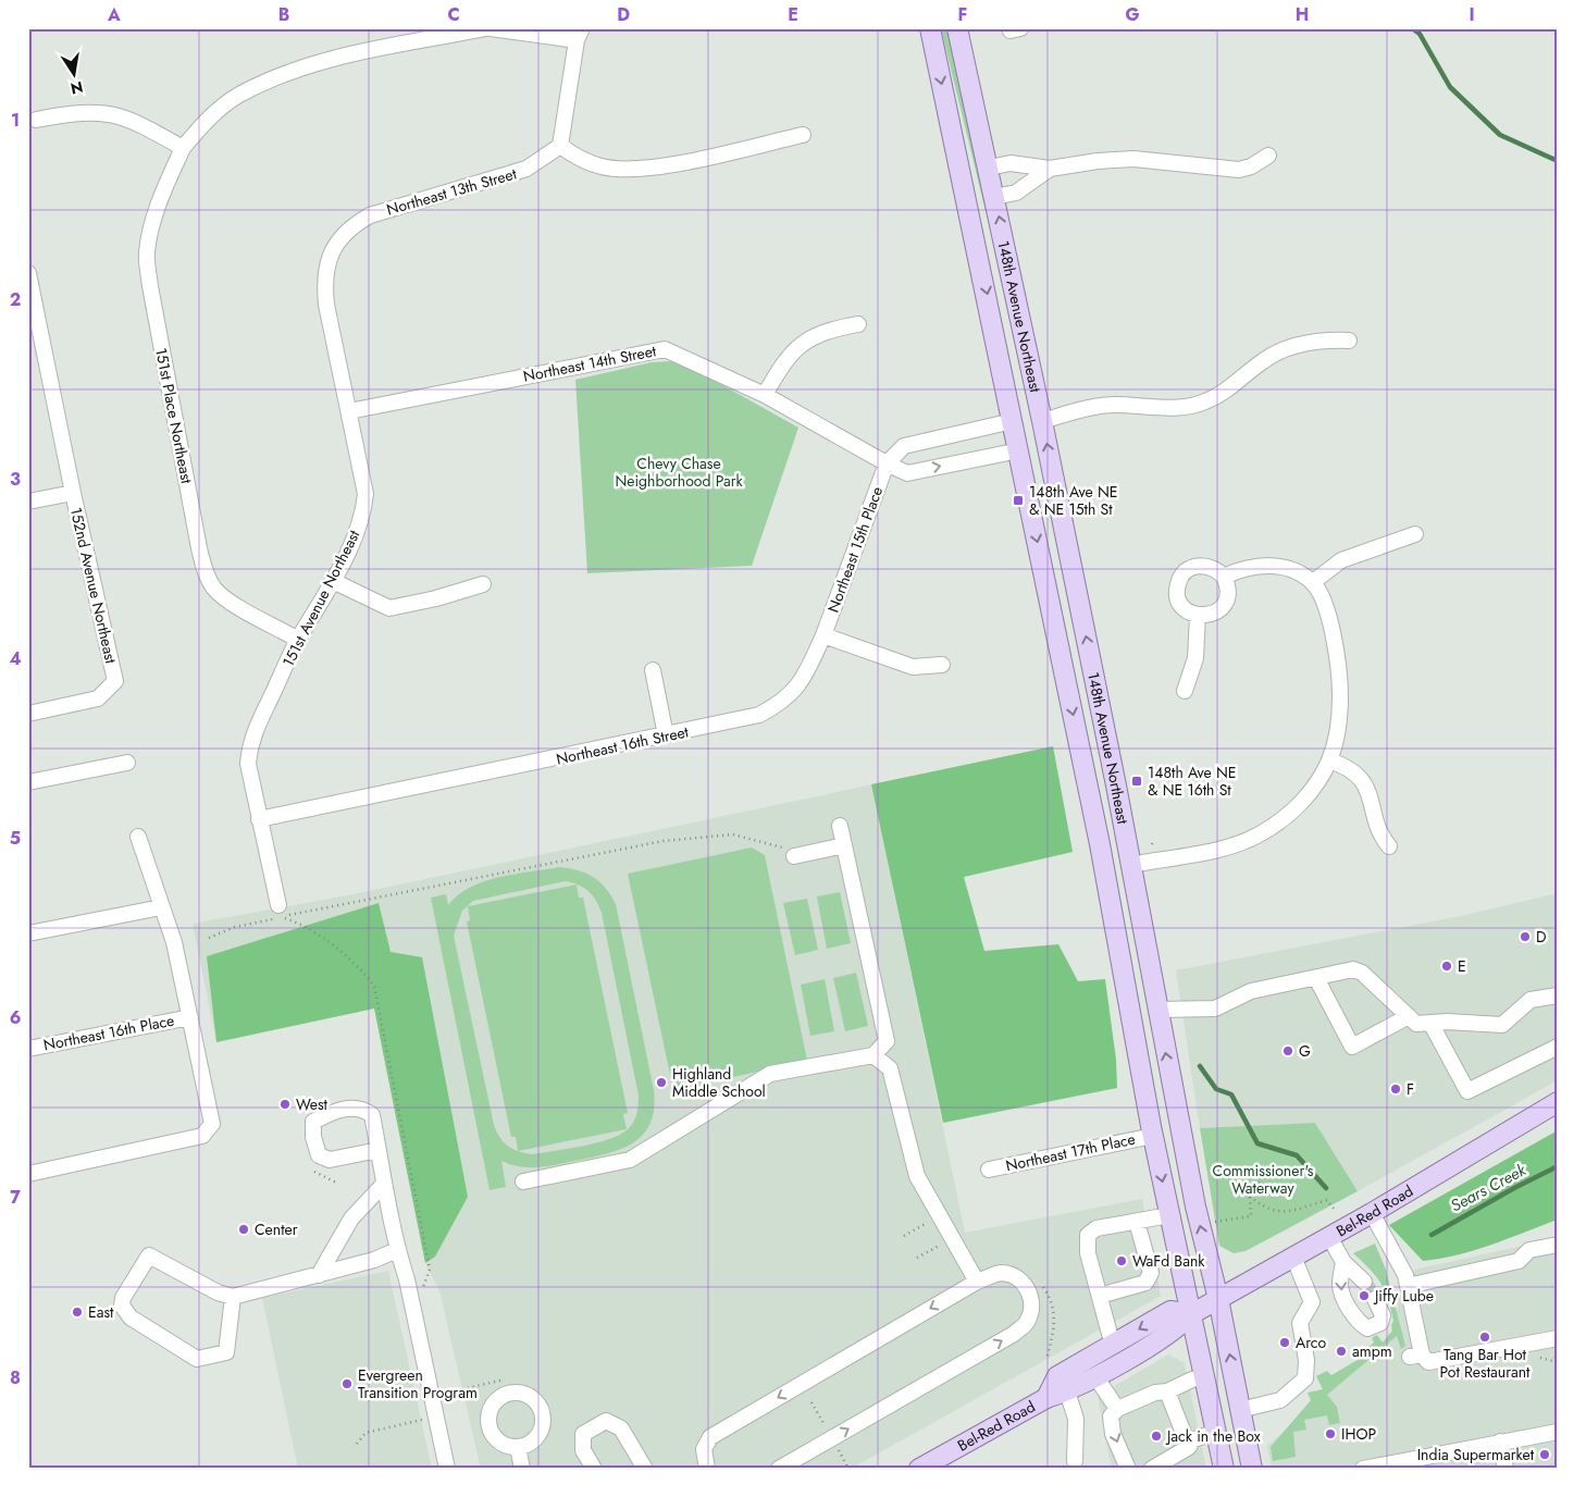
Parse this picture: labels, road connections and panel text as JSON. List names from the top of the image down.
{
  "streets": {
    "main road": ["148th Avenue Northeast", "Bel-Red Road"],
    "street": [
      "Northeast 13th Street",
      "Northeast 14th Street",
      "151st Place Northeast",
      "Northeast 15th Place",
      "152nd Avenue Northeast",
      "151st Avenue Northeast",
      "Northeast 16th Street",
      "Northeast 16th Place",
      "Northeast 17th Place"
    ]
  },
  "crossings": [
    ["Northeast 13th Street", "151st Avenue Northeast"],
    ["148th Avenue Northeast", "Northeast 14th Street"],
    ["148th Avenue Northeast", "Northeast 17th Place"],
    ["148th Avenue Northeast", "Bel-Red Road"],
    ["Northeast 14th Street", "Northeast 15th Place"],
    ["Northeast 14th Street", "151st Avenue Northeast"],
    ["151st Place Northeast", "151st Avenue Northeast"],
    ["Northeast 15th Place", "Northeast 16th Street"],
    ["151st Avenue Northeast", "Northeast 16th Street"]
  ],
  "water": ["Sears Creek"],
  "parks": ["Chevy Chase Neighborhood Park", "Commissioner's Waterway"],
  "places": {
    "transit": ["148th Ave NE & NE 15th St", "148th Ave NE & NE 16th St"],
    "other": [
      "D",
      "E",
      "G",
      "Highland Middle School",
      "F",
      "West",
      "Center",
      "WaFd Bank",
      "Jiffy Lube",
      "East",
      "Tang Bar Hot Pot Restaurant",
      "Arco",
      "ampm",
      "Evergreen Transition Program",
      "IHOP",
      "Jack in the Box",
      "India Supermarket"
    ]
  },
  "north": "bottom",
  "grid": {
    "columns": [
      "A",
      "B",
      "C",
      "D",
      "E",
      "F",
      "G",
      "H",
      "I"
    ],
    "rows": [
      "1",
      "2",
      "3",
      "4",
      "5",
      "6",
      "7",
      "8"
    ]
  }
}
